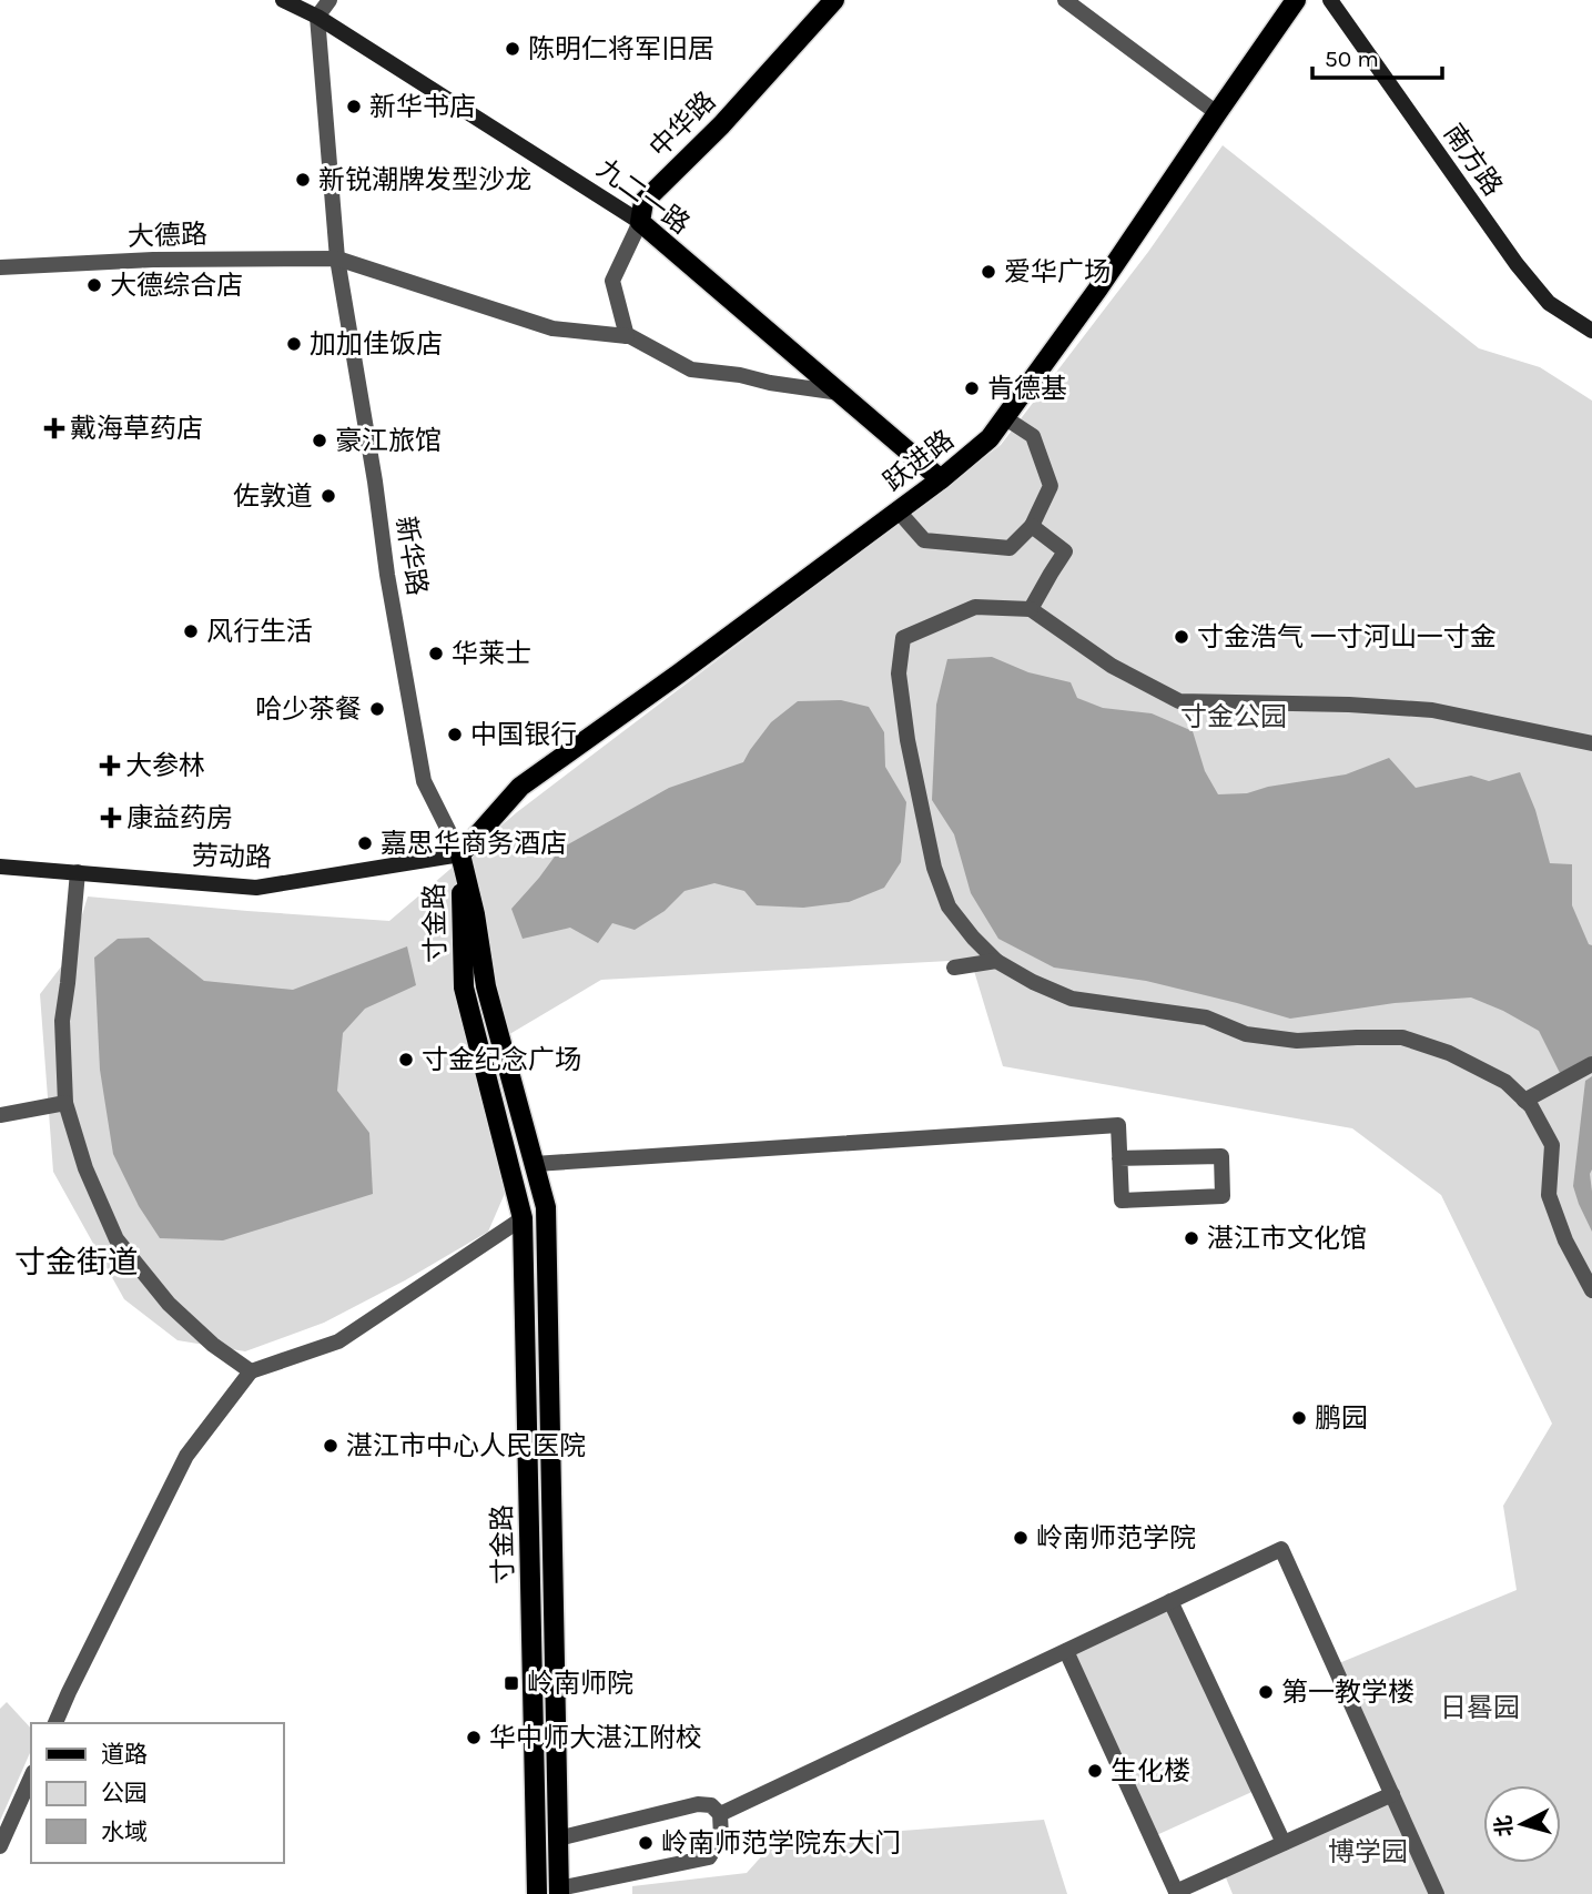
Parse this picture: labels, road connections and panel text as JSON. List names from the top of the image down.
{
  "streets": {
    "main road": [
      "中华路",
      "九二一路",
      "跃进路",
      "寸金路"
    ],
    "street": [
      "南方路",
      "大德路",
      "新华路",
      "劳动路"
    ]
  },
  "crossings": [
    ["中华路", "九二一路"],
    ["九二一路", "大德路"],
    ["九二一路", "跃进路"],
    ["九二一路", "新华路"],
    ["大德路", "新华路"],
    ["跃进路", "新华路"],
    ["跃进路", "劳动路"],
    ["跃进路", "寸金路"],
    ["新华路", "劳动路"],
    ["新华路", "寸金路"],
    ["劳动路", "寸金路"]
  ],
  "districts": ["寸金街道"],
  "parks": ["寸金公园", "日晷园", "博学园"],
  "places": {
    "other": [
      "陈明仁将军旧居",
      "新华书店",
      "新锐潮牌发型沙龙",
      "爱华广场",
      "大德综合店",
      "加加佳饭店",
      "肯德基",
      "豪江旅馆",
      "佐敦道",
      "风行生活",
      "寸金浩气 一寸河山一寸金",
      "华莱士",
      "哈少茶餐",
      "中国银行",
      "嘉思华商务酒店",
      "寸金纪念广场",
      "湛江市文化馆",
      "鹏园",
      "湛江市中心人民医院",
      "岭南师范学院",
      "第一教学楼",
      "华中师大湛江附校",
      "生化楼",
      "岭南师范学院东大门"
    ],
    "health": ["戴海草药店", "大参林", "康益药房"],
    "transit": ["岭南师院"]
  },
  "legend": ["道路", "公园", "水域"],
  "scale_bar": "50 m",
  "north": "left"
}
